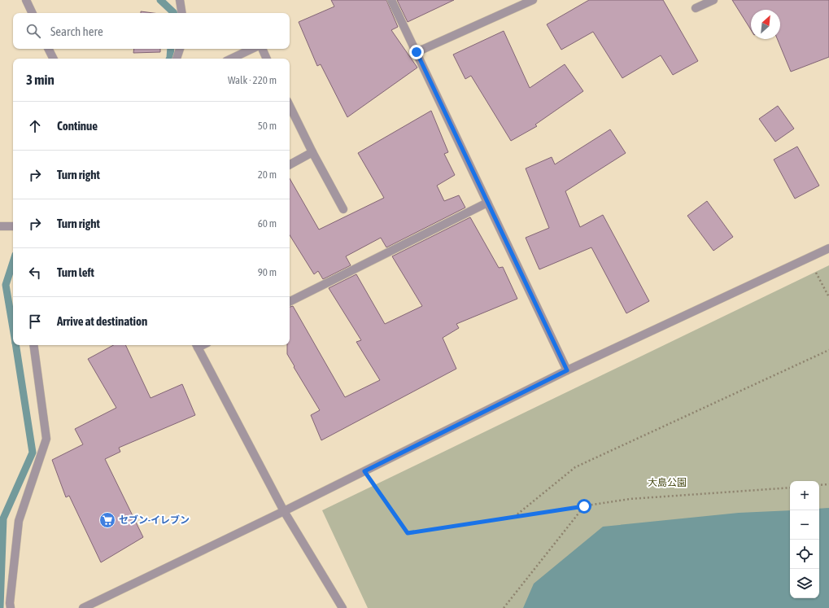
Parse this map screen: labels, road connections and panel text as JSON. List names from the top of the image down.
{
  "parks": ["大島公園"],
  "places": {
    "supermarket": ["セブン-イレブン"]
  },
  "north": "top right",
  "page": {
    "search": "Search here",
    "heading": ["3 min", "Walk · 220 m"],
    "list": [
      ["Continue", "50 m"],
      ["Turn right", "20 m"],
      ["Turn right", "60 m"],
      ["Turn left", "90 m"],
      "Arrive at destination"
    ],
    "map_buttons": ["+", "−"]
  }
}
